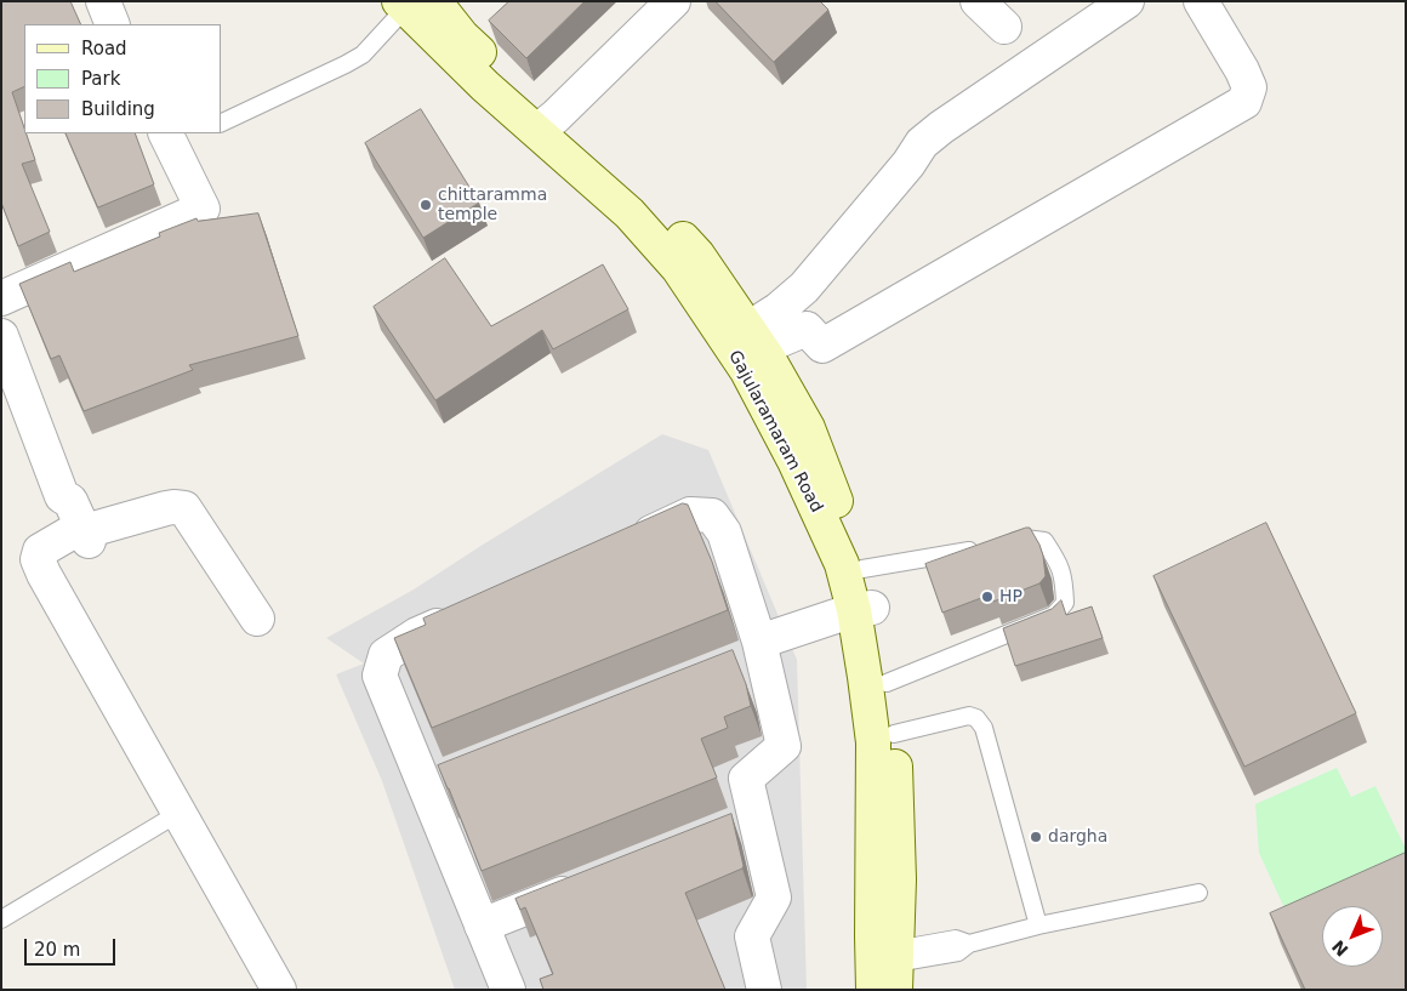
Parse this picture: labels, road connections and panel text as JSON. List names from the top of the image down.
{
  "streets": {
    "main road": ["Gajularamaram Road"]
  },
  "places": ["chittaramma temple", "HP", "dargha"],
  "legend": ["Road", "Park", "Building"],
  "scale_bar": "20 m",
  "north": "bottom left"
}
